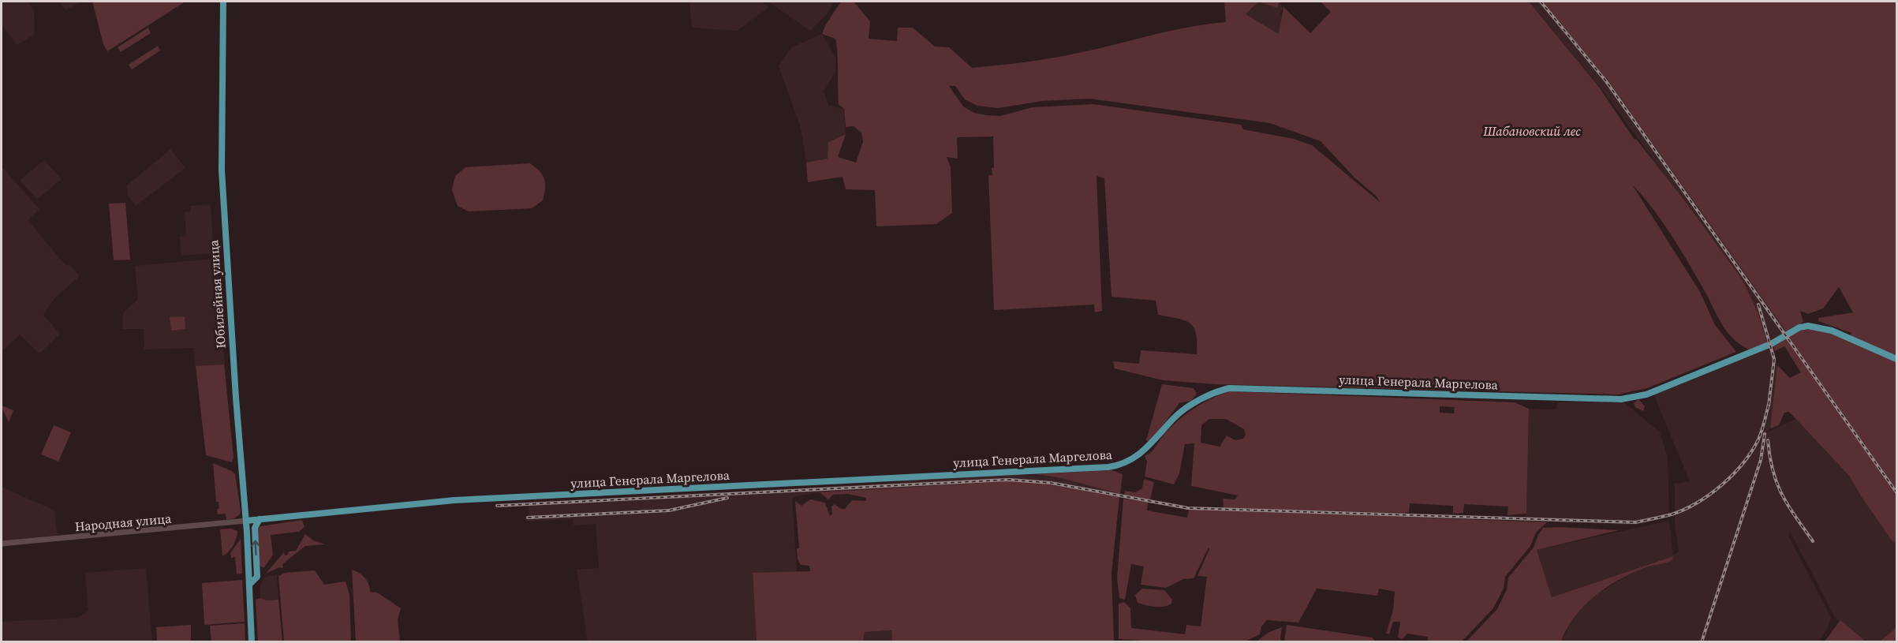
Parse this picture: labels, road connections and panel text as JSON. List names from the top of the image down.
{
  "streets": {
    "main road": ["Юбилейная улица", "улица Генерала Маргелова"],
    "street": ["Народная улица"]
  },
  "crossings": [
    ["Юбилейная улица", "улица Генерала Маргелова"],
    ["Юбилейная улица", "Народная улица"],
    ["улица Генерала Маргелова", "Народная улица"]
  ],
  "parks": ["Шабановский лес"]
}
